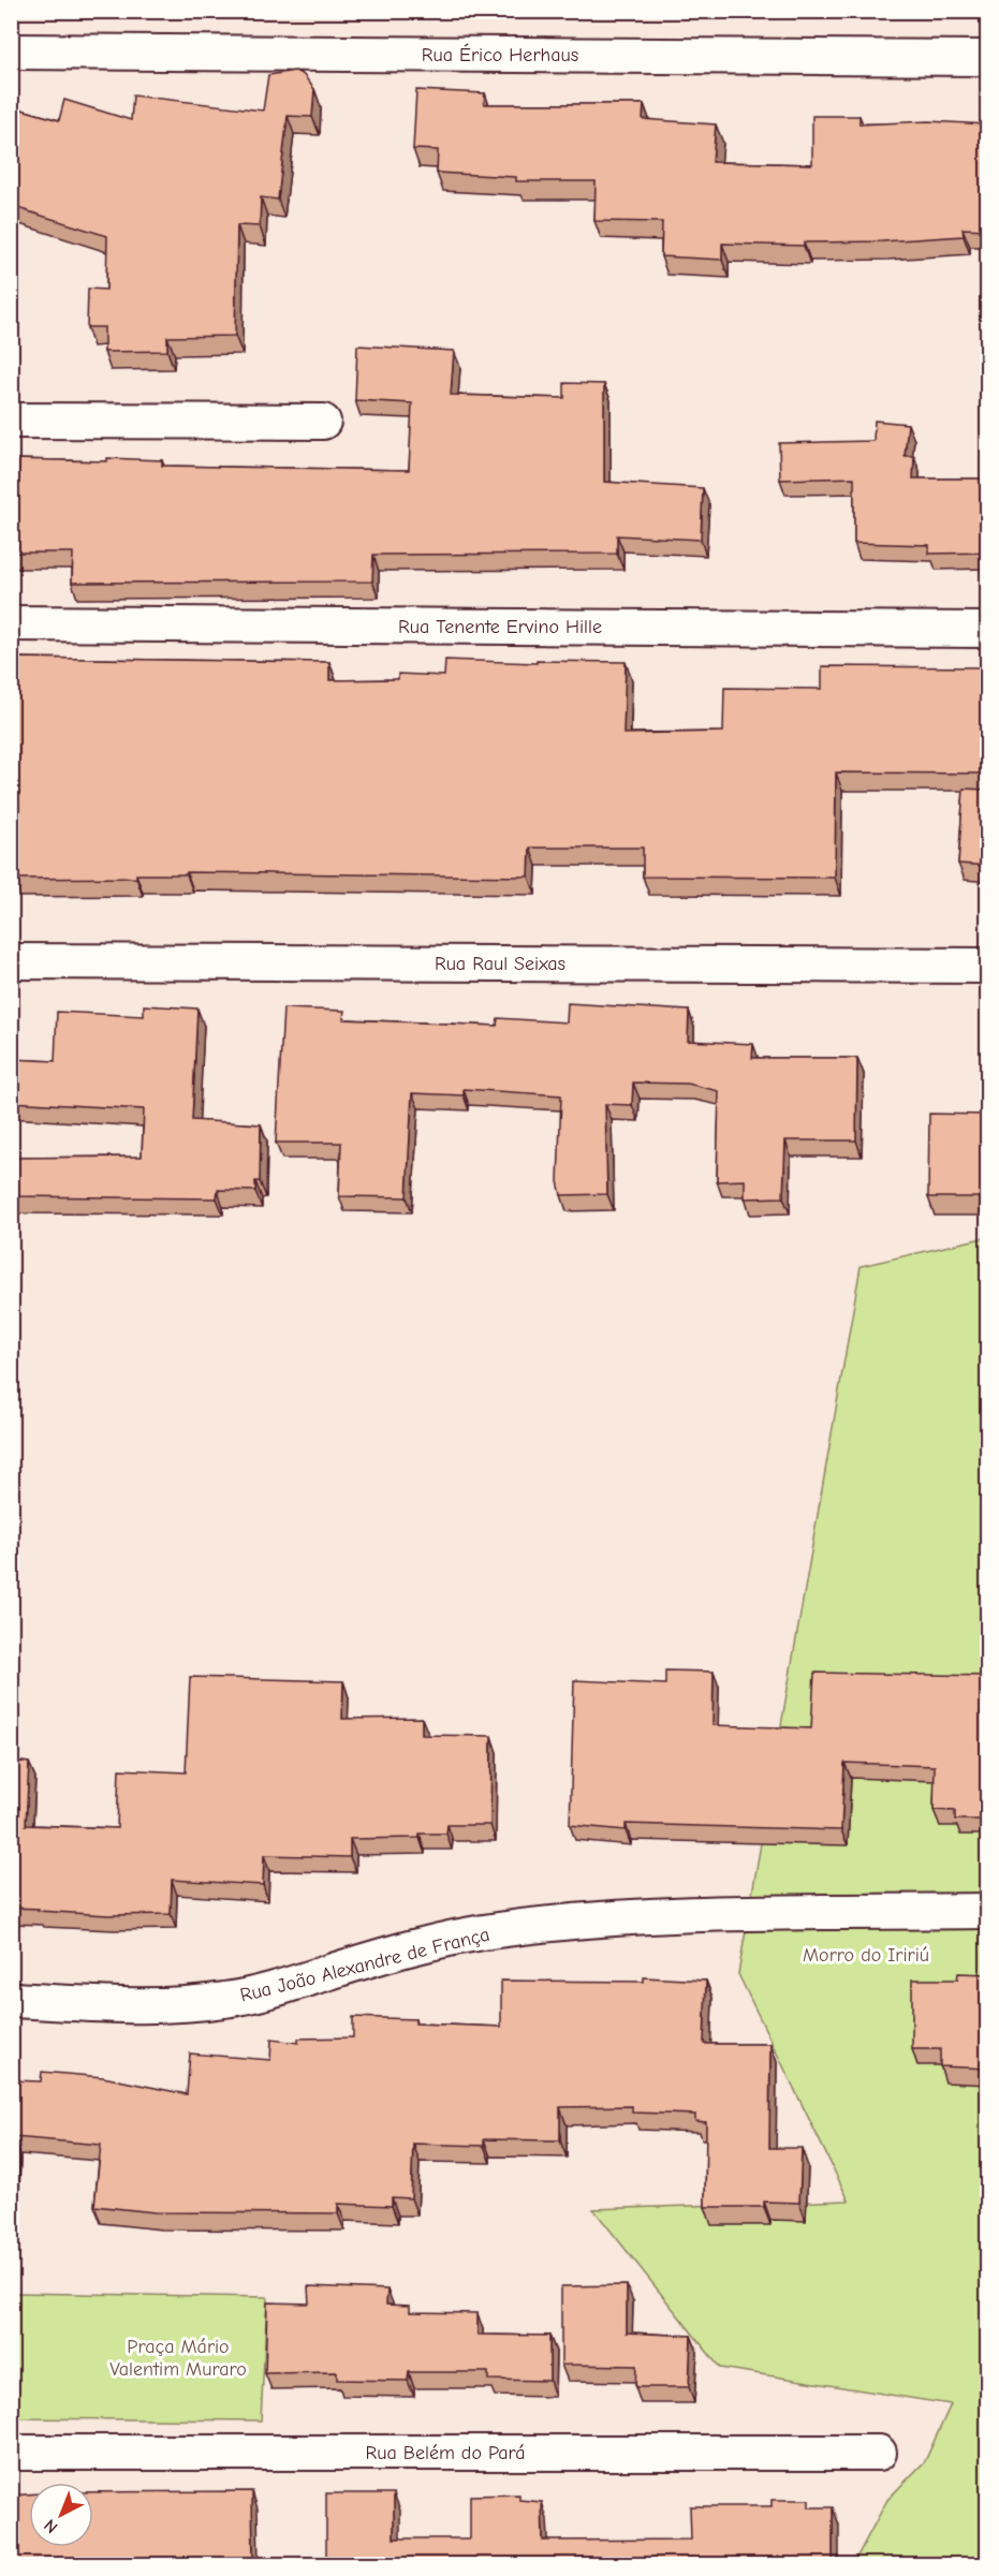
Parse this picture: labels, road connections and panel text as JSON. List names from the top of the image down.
{
  "streets": {
    "street": [
      "Rua Érico Herhaus",
      "Rua Tenente Ervino Hille",
      "Rua Raul Seixas",
      "Rua João Alexandre de França",
      "Rua Belém do Pará"
    ]
  },
  "parks": ["Morro do Iririú", "Praça Mário Valentim Muraro"],
  "north": "bottom left"
}
